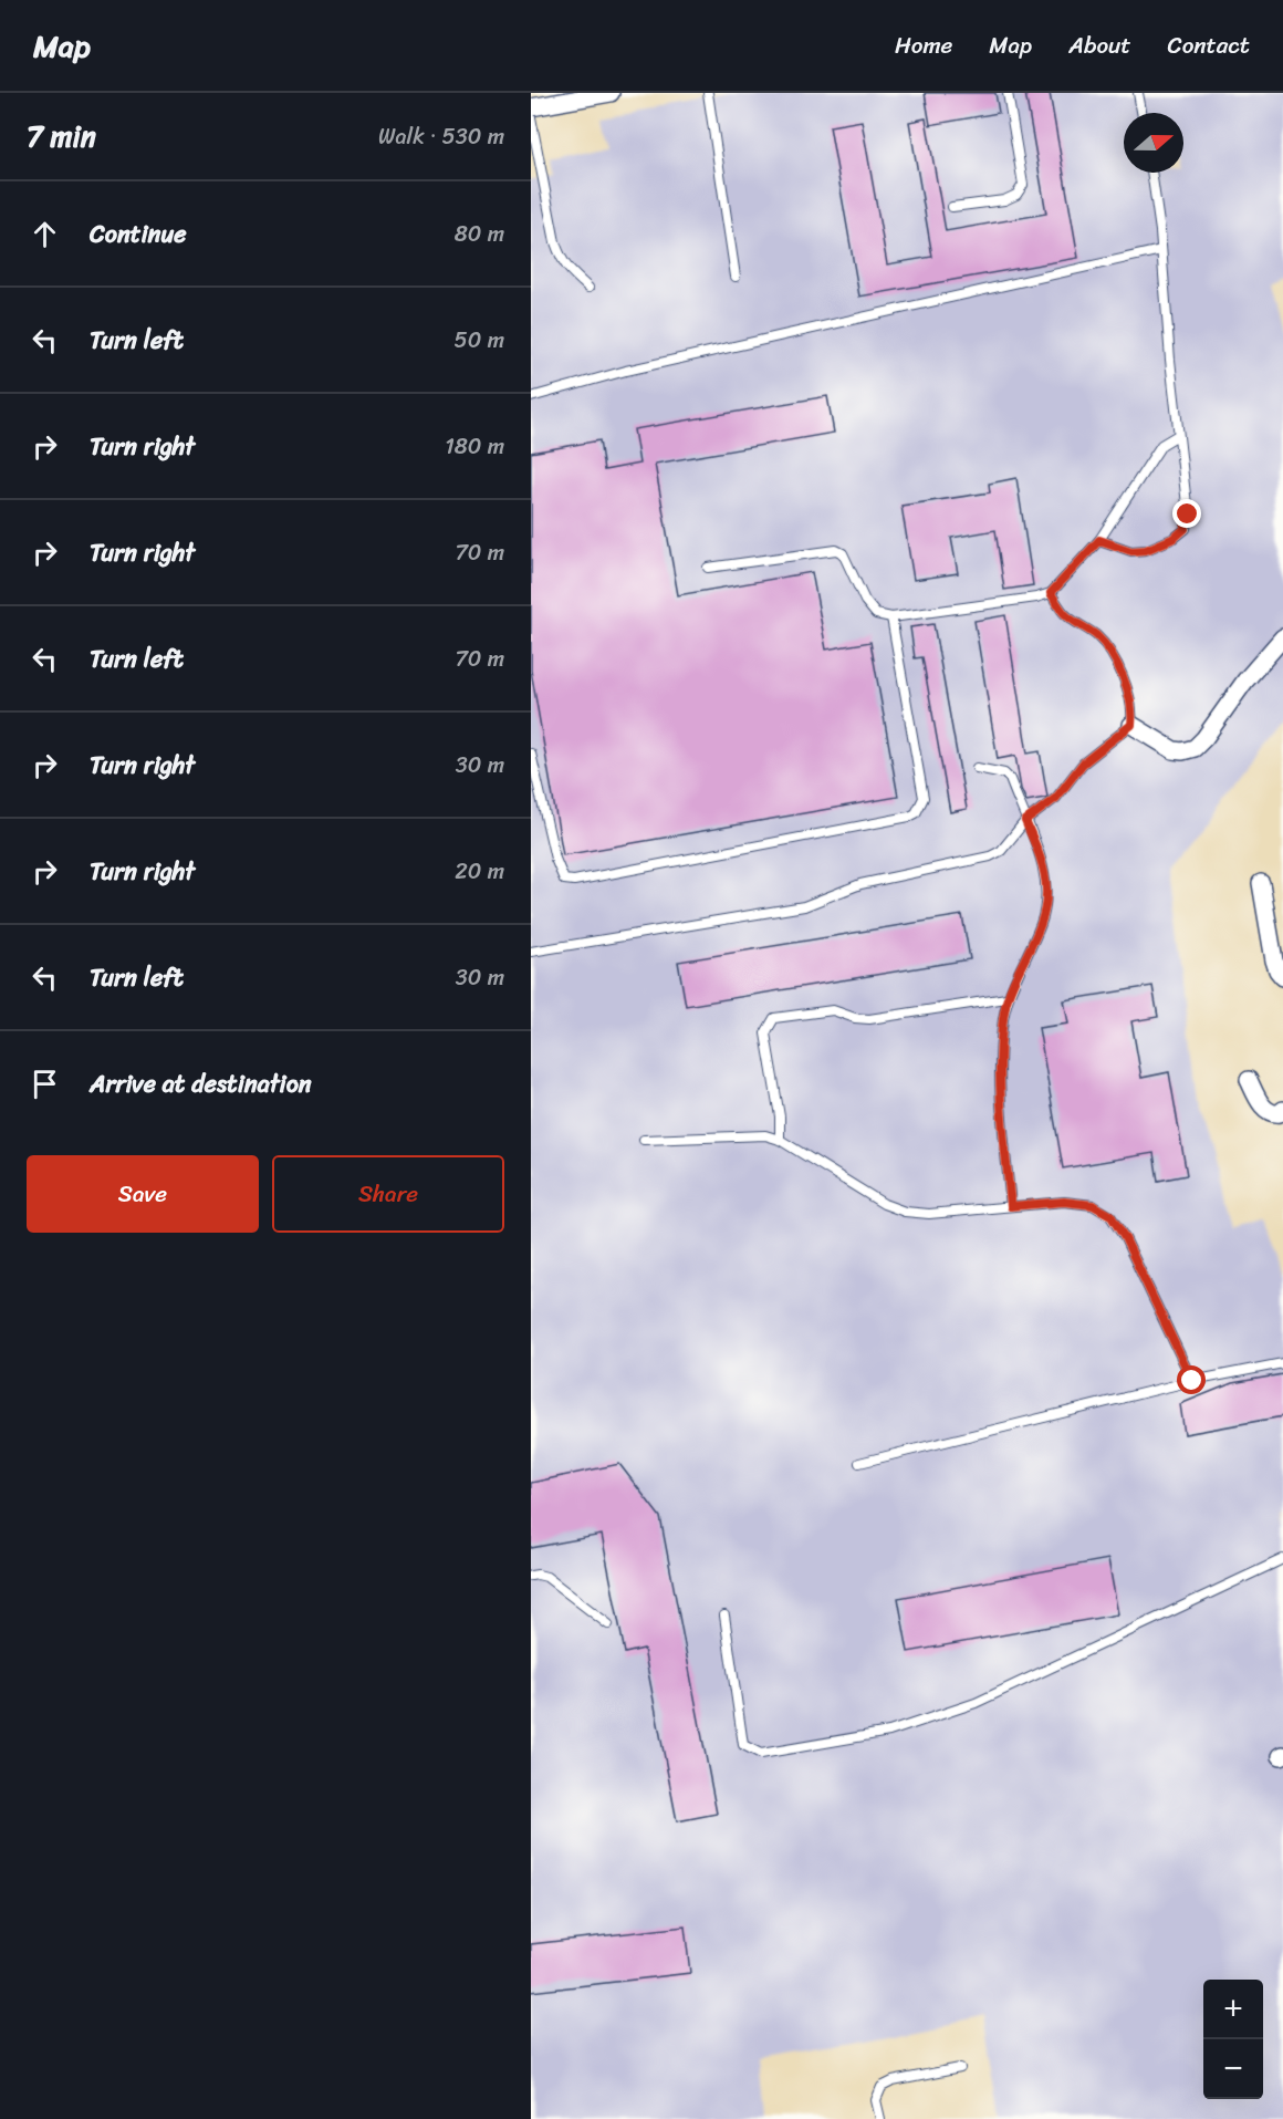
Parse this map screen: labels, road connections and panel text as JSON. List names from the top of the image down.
{
  "north": "right",
  "page": {
    "header": "Map",
    "nav": [
      "Home",
      "Map",
      "About",
      "Contact"
    ],
    "heading": ["7 min", "Walk · 530 m"],
    "list": [
      ["Continue", "80 m"],
      ["Turn left", "50 m"],
      ["Turn right", "180 m"],
      ["Turn right", "70 m"],
      ["Turn left", "70 m"],
      ["Turn right", "30 m"],
      ["Turn right", "20 m"],
      ["Turn left", "30 m"],
      "Arrive at destination"
    ],
    "buttons": ["Save", "Share"],
    "map_buttons": ["+", "−"]
  }
}
